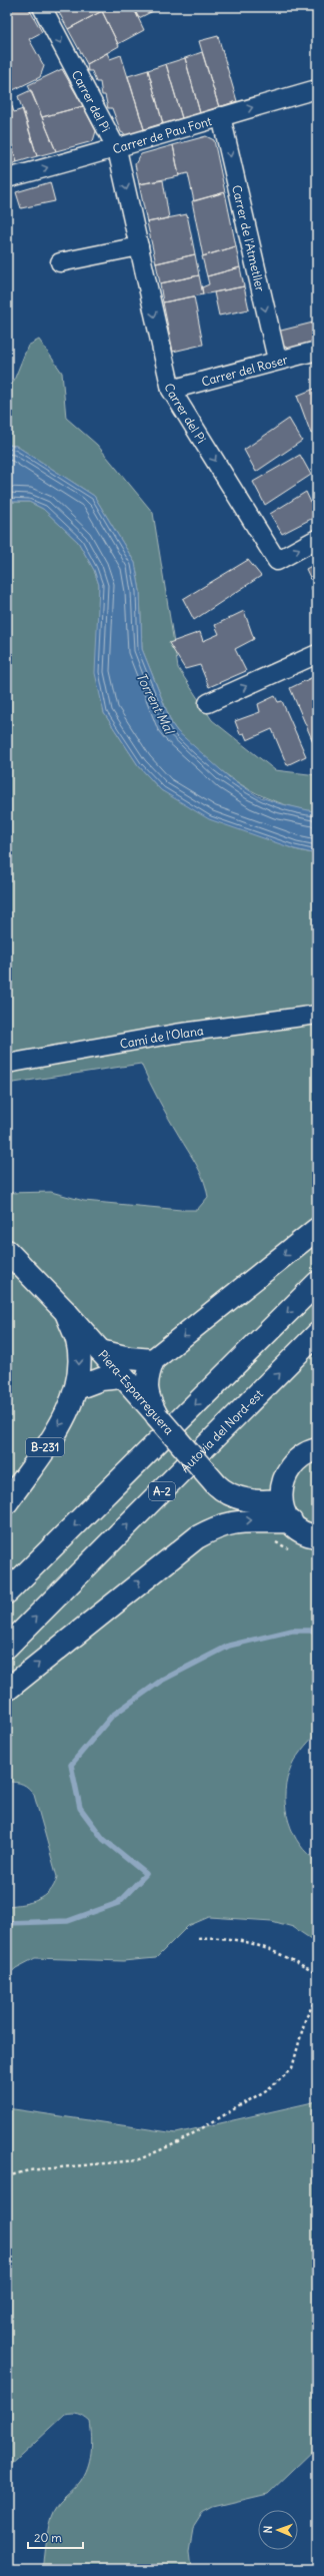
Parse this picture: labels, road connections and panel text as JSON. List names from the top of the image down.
{
  "streets": {
    "main road": [
      "Piera-Esparreguera",
      "Autovia del Nord-est",
      "B-231",
      "A-2"
    ],
    "street": [
      "Carrer del Pi",
      "Carrer de Pau Font",
      "Carrer de l'Atmetller",
      "Carrer del Roser",
      "Camí de l'Olana"
    ]
  },
  "crossings": [
    ["Carrer del Pi", "Carrer de Pau Font"],
    ["Carrer del Pi", "Carrer del Roser"],
    ["Carrer de Pau Font", "Carrer de l'Atmetller"],
    ["Carrer de l'Atmetller", "Carrer del Roser"],
    ["Piera-Esparreguera", "B-231"]
  ],
  "one_way": ["Carrer del Pi", "Carrer de l'Atmetller"],
  "water": ["Torrent Mal"],
  "scale_bar": "20 m",
  "north": "left"
}
